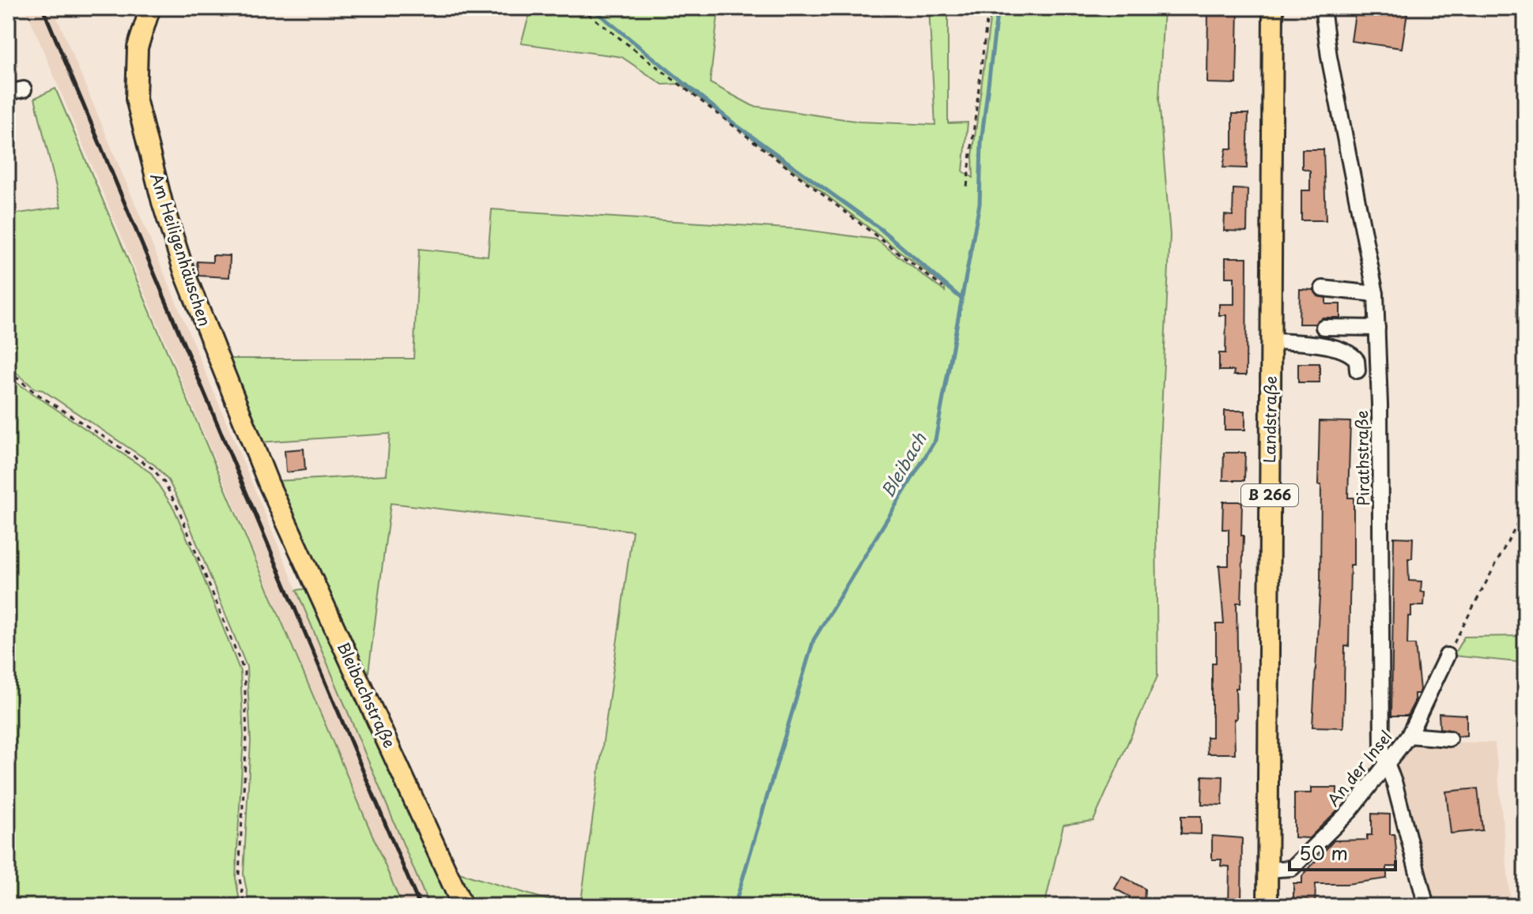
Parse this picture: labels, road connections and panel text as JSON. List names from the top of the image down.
{
  "streets": {
    "main road": [
      "Am Heiligenhäuschen",
      "Landstraße",
      "B 266",
      "Bleibachstraße"
    ],
    "street": ["Pirathstraße", "An der Insel"]
  },
  "crossings": [
    ["Am Heiligenhäuschen", "Bleibachstraße"],
    ["Landstraße", "An der Insel"],
    ["Pirathstraße", "An der Insel"]
  ],
  "water": ["Bleibach"],
  "scale_bar": "50 m"
}
